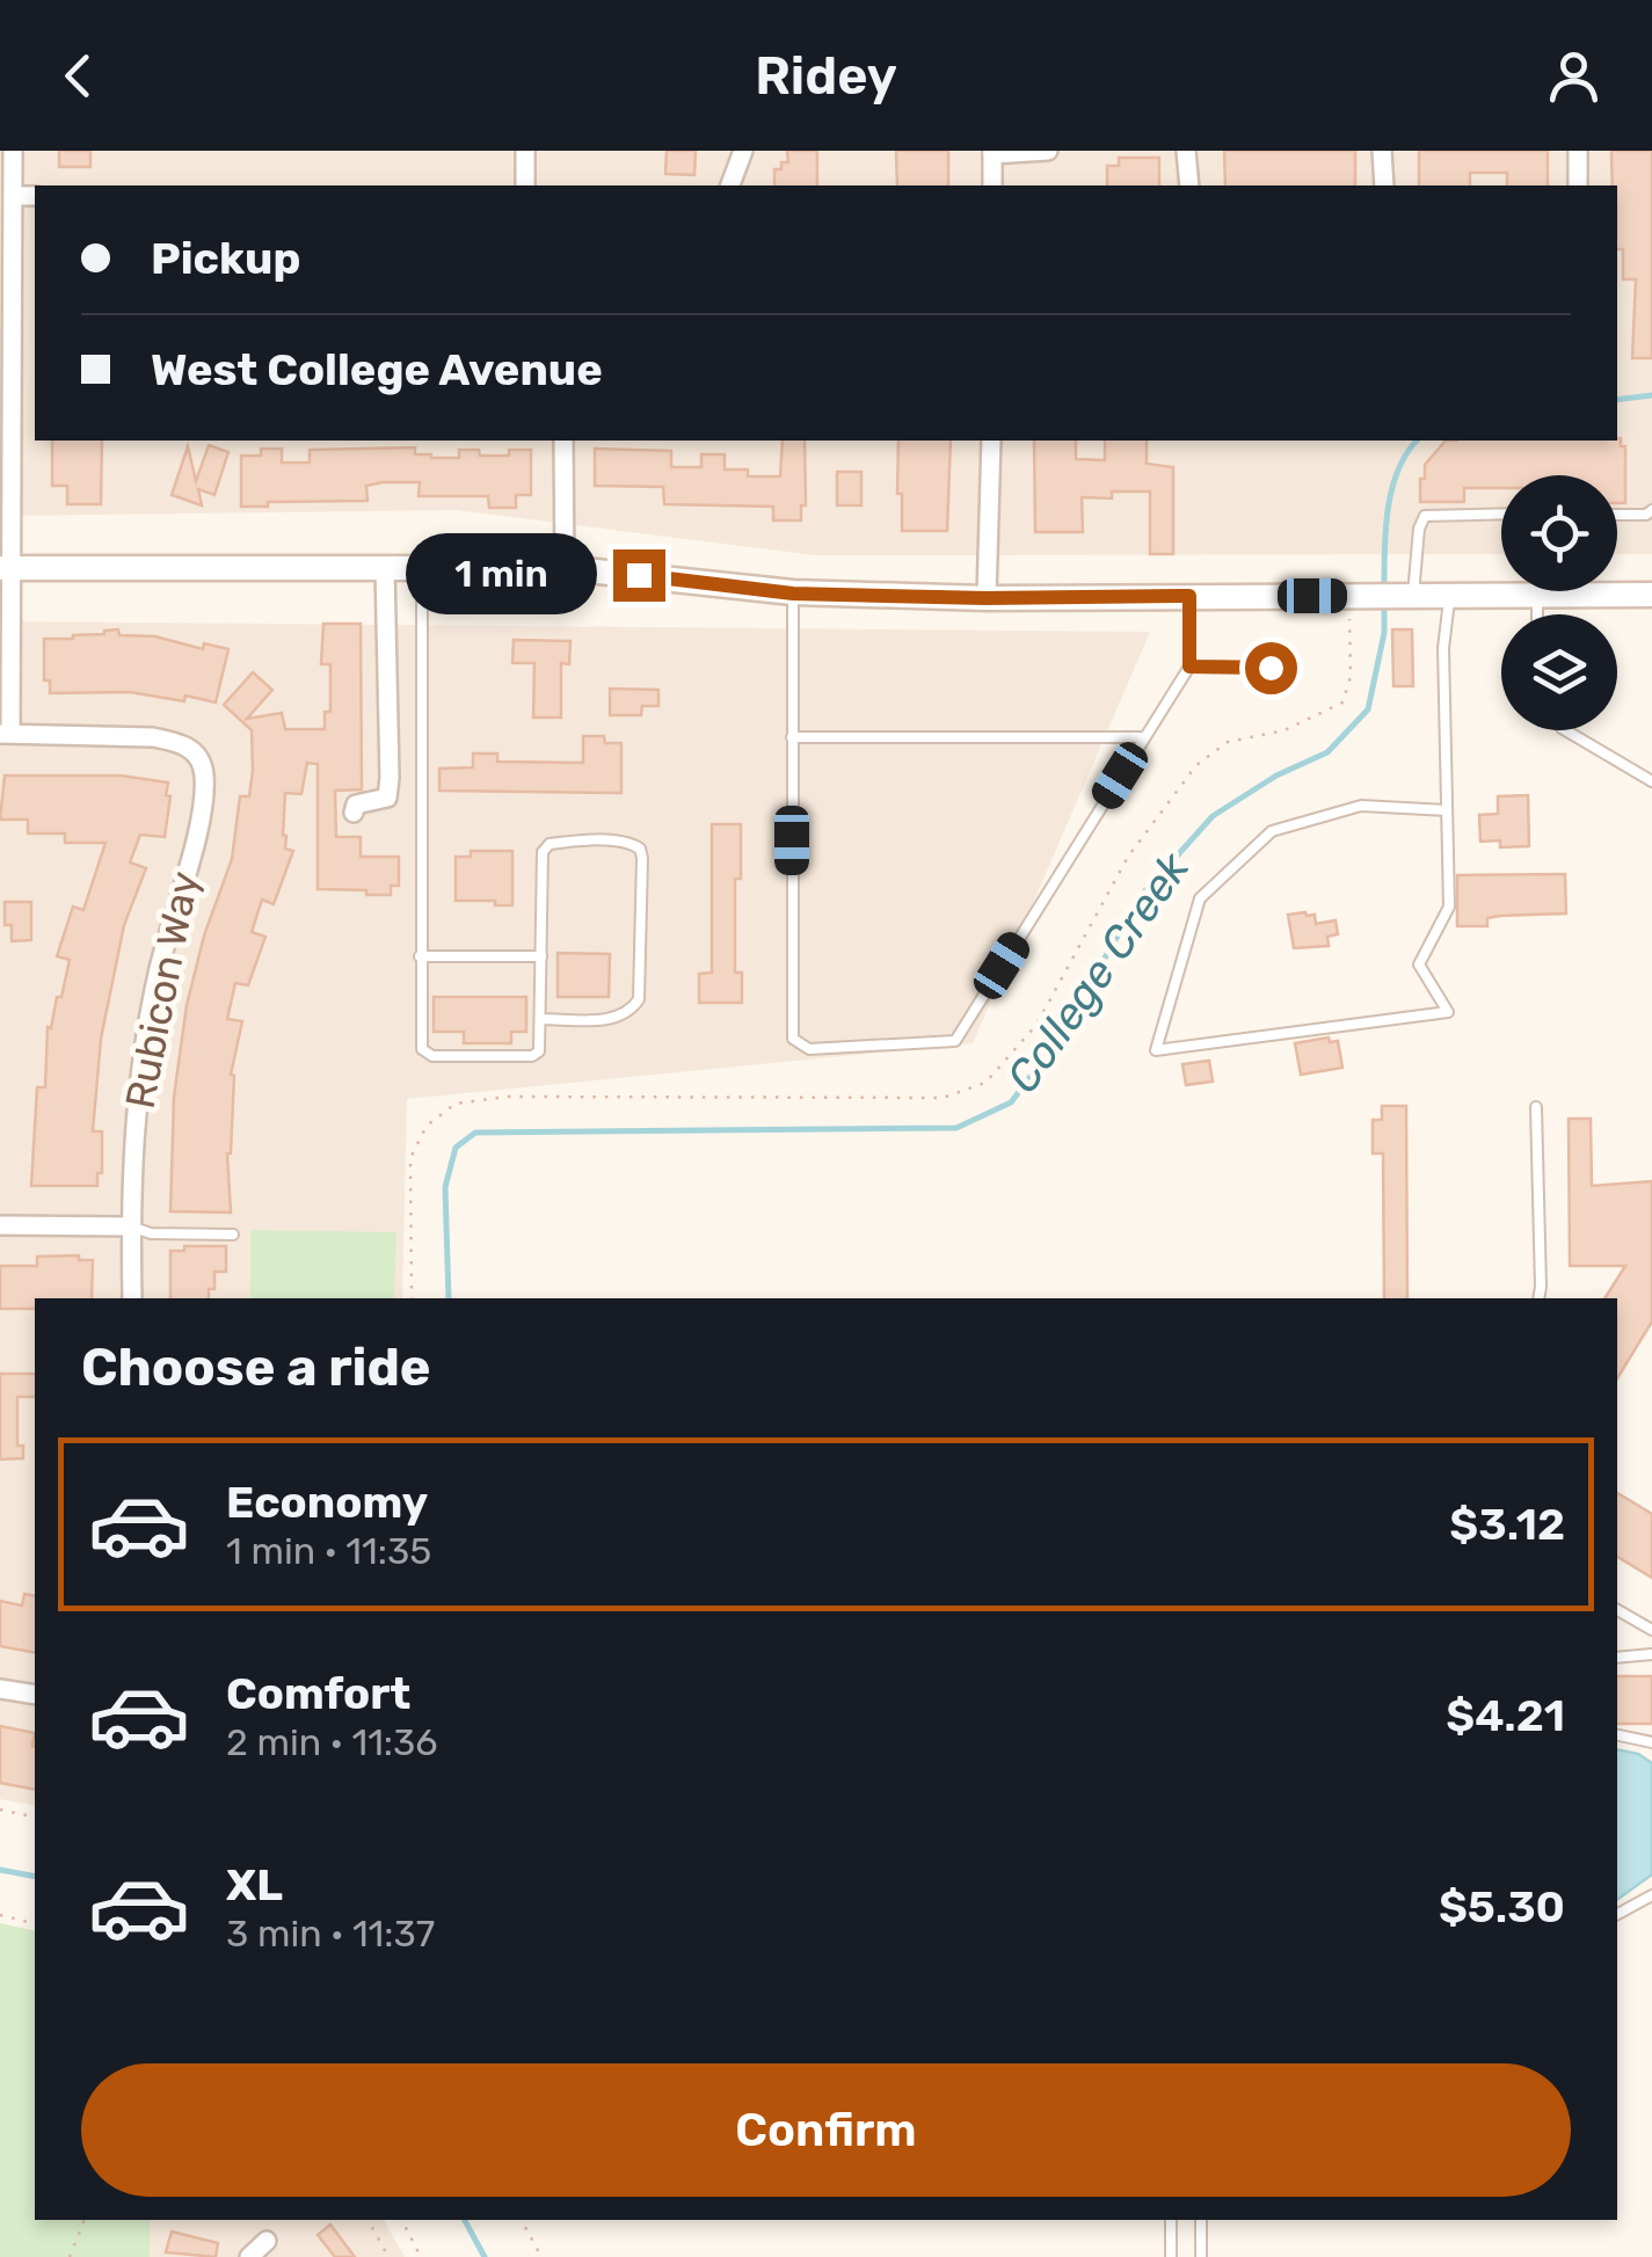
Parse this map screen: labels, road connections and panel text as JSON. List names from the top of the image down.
{
  "streets": {
    "street": ["Rubicon Way"]
  },
  "water": ["College Creek"],
  "page": {
    "header": "Ridey",
    "banner": ["Pickup", "West College Avenue"],
    "bubble": "1 min",
    "heading": "Choose a ride",
    "list": [
      {
        "name": "Economy",
        "note": "1 min · 11:35",
        "value": "$3.12"
      },
      {
        "name": "Comfort",
        "note": "2 min · 11:36",
        "value": "$4.21"
      },
      {
        "name": "XL",
        "note": "3 min · 11:37",
        "value": "$5.30"
      }
    ],
    "buttons": "Confirm"
  }
}
